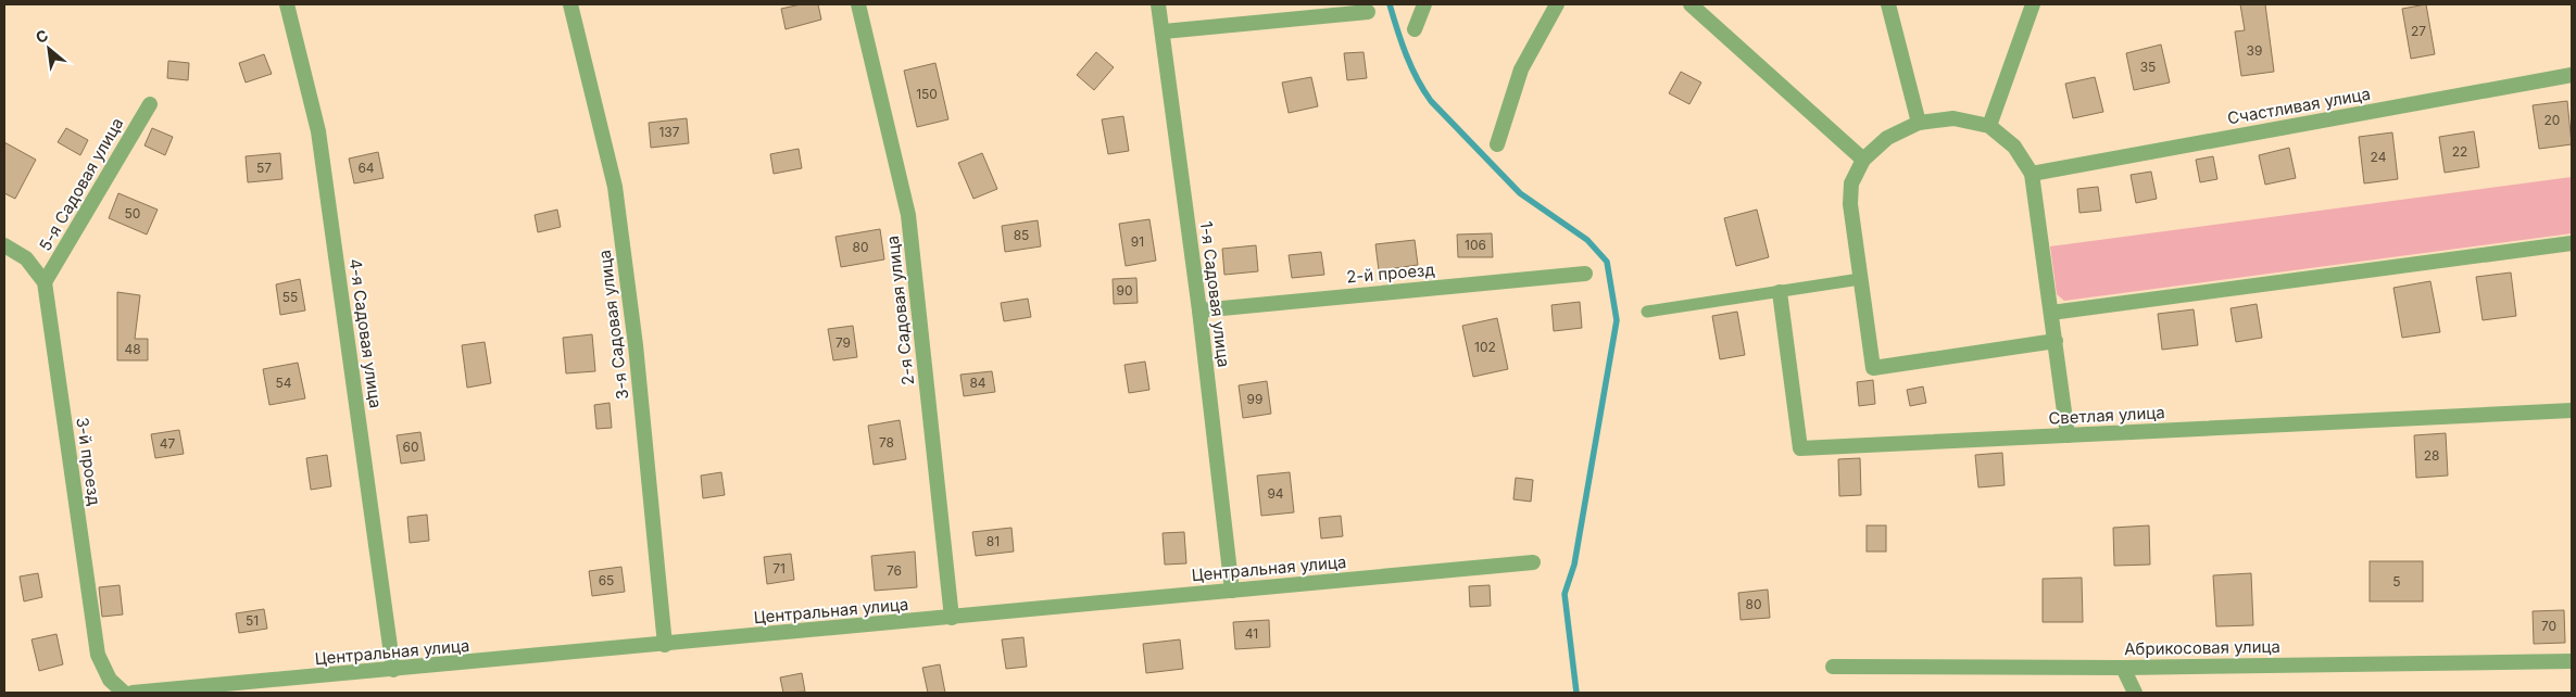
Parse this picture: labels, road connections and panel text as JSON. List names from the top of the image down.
{
  "streets": {
    "street": [
      "Счастливая улица",
      "5-я Садовая улица",
      "2-й проезд",
      "1-я Садовая улица",
      "2-я Садовая улица",
      "3-я Садовая улица",
      "4-я Садовая улица",
      "Светлая улица",
      "3-й проезд",
      "Центральная улица",
      "Абрикосовая улица"
    ]
  },
  "crossings": [
    ["5-я Садовая улица", "3-й проезд"],
    ["2-й проезд", "1-я Садовая улица"],
    ["1-я Садовая улица", "Центральная улица"],
    ["2-я Садовая улица", "Центральная улица"],
    ["3-я Садовая улица", "Центральная улица"],
    ["4-я Садовая улица", "Центральная улица"]
  ],
  "house_numbers": [
    "27",
    "39",
    "35",
    "150",
    "20",
    "137",
    "22",
    "24",
    "57",
    "64",
    "50",
    "85",
    "91",
    "106",
    "80",
    "90",
    "55",
    "79",
    "102",
    "48",
    "54",
    "84",
    "99",
    "78",
    "47",
    "60",
    "28",
    "94",
    "81",
    "71",
    "76",
    "65",
    "5",
    "80",
    "51",
    "70",
    "41"
  ],
  "north": "top left"
}
